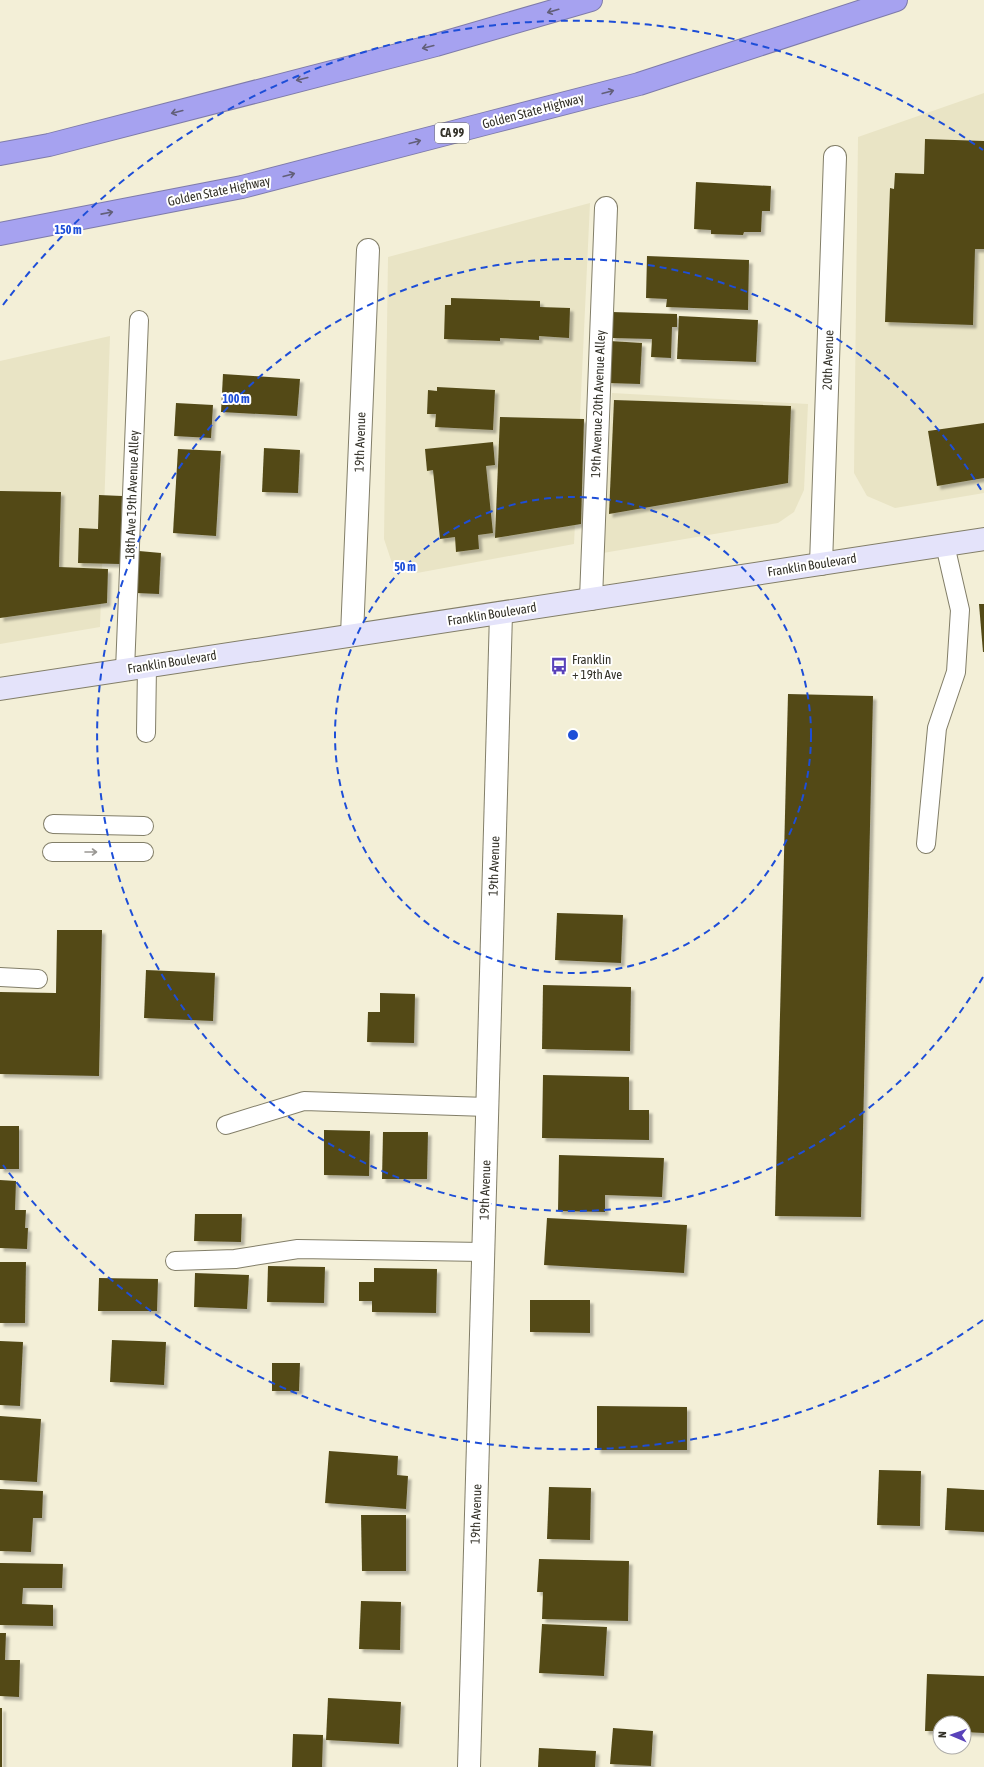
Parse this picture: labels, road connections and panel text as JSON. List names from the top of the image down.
{
  "streets": {
    "highway": ["Golden State Highway", "CA 99"],
    "main road": ["Franklin Boulevard"],
    "street": ["20th Avenue", "19th Avenue 20th Avenue Alley", "19th Avenue"],
    "lane": ["18th Ave 19th Avenue Alley"]
  },
  "crossings": [
    ["20th Avenue", "Franklin Boulevard"],
    ["19th Avenue 20th Avenue Alley", "Franklin Boulevard"],
    ["19th Avenue", "Franklin Boulevard"],
    ["18th Ave 19th Avenue Alley", "Franklin Boulevard"]
  ],
  "places": {
    "bus stop": ["Franklin + 19th Ave"]
  },
  "north": "left",
  "rings": ["150 m", "100 m", "50 m"]
}
